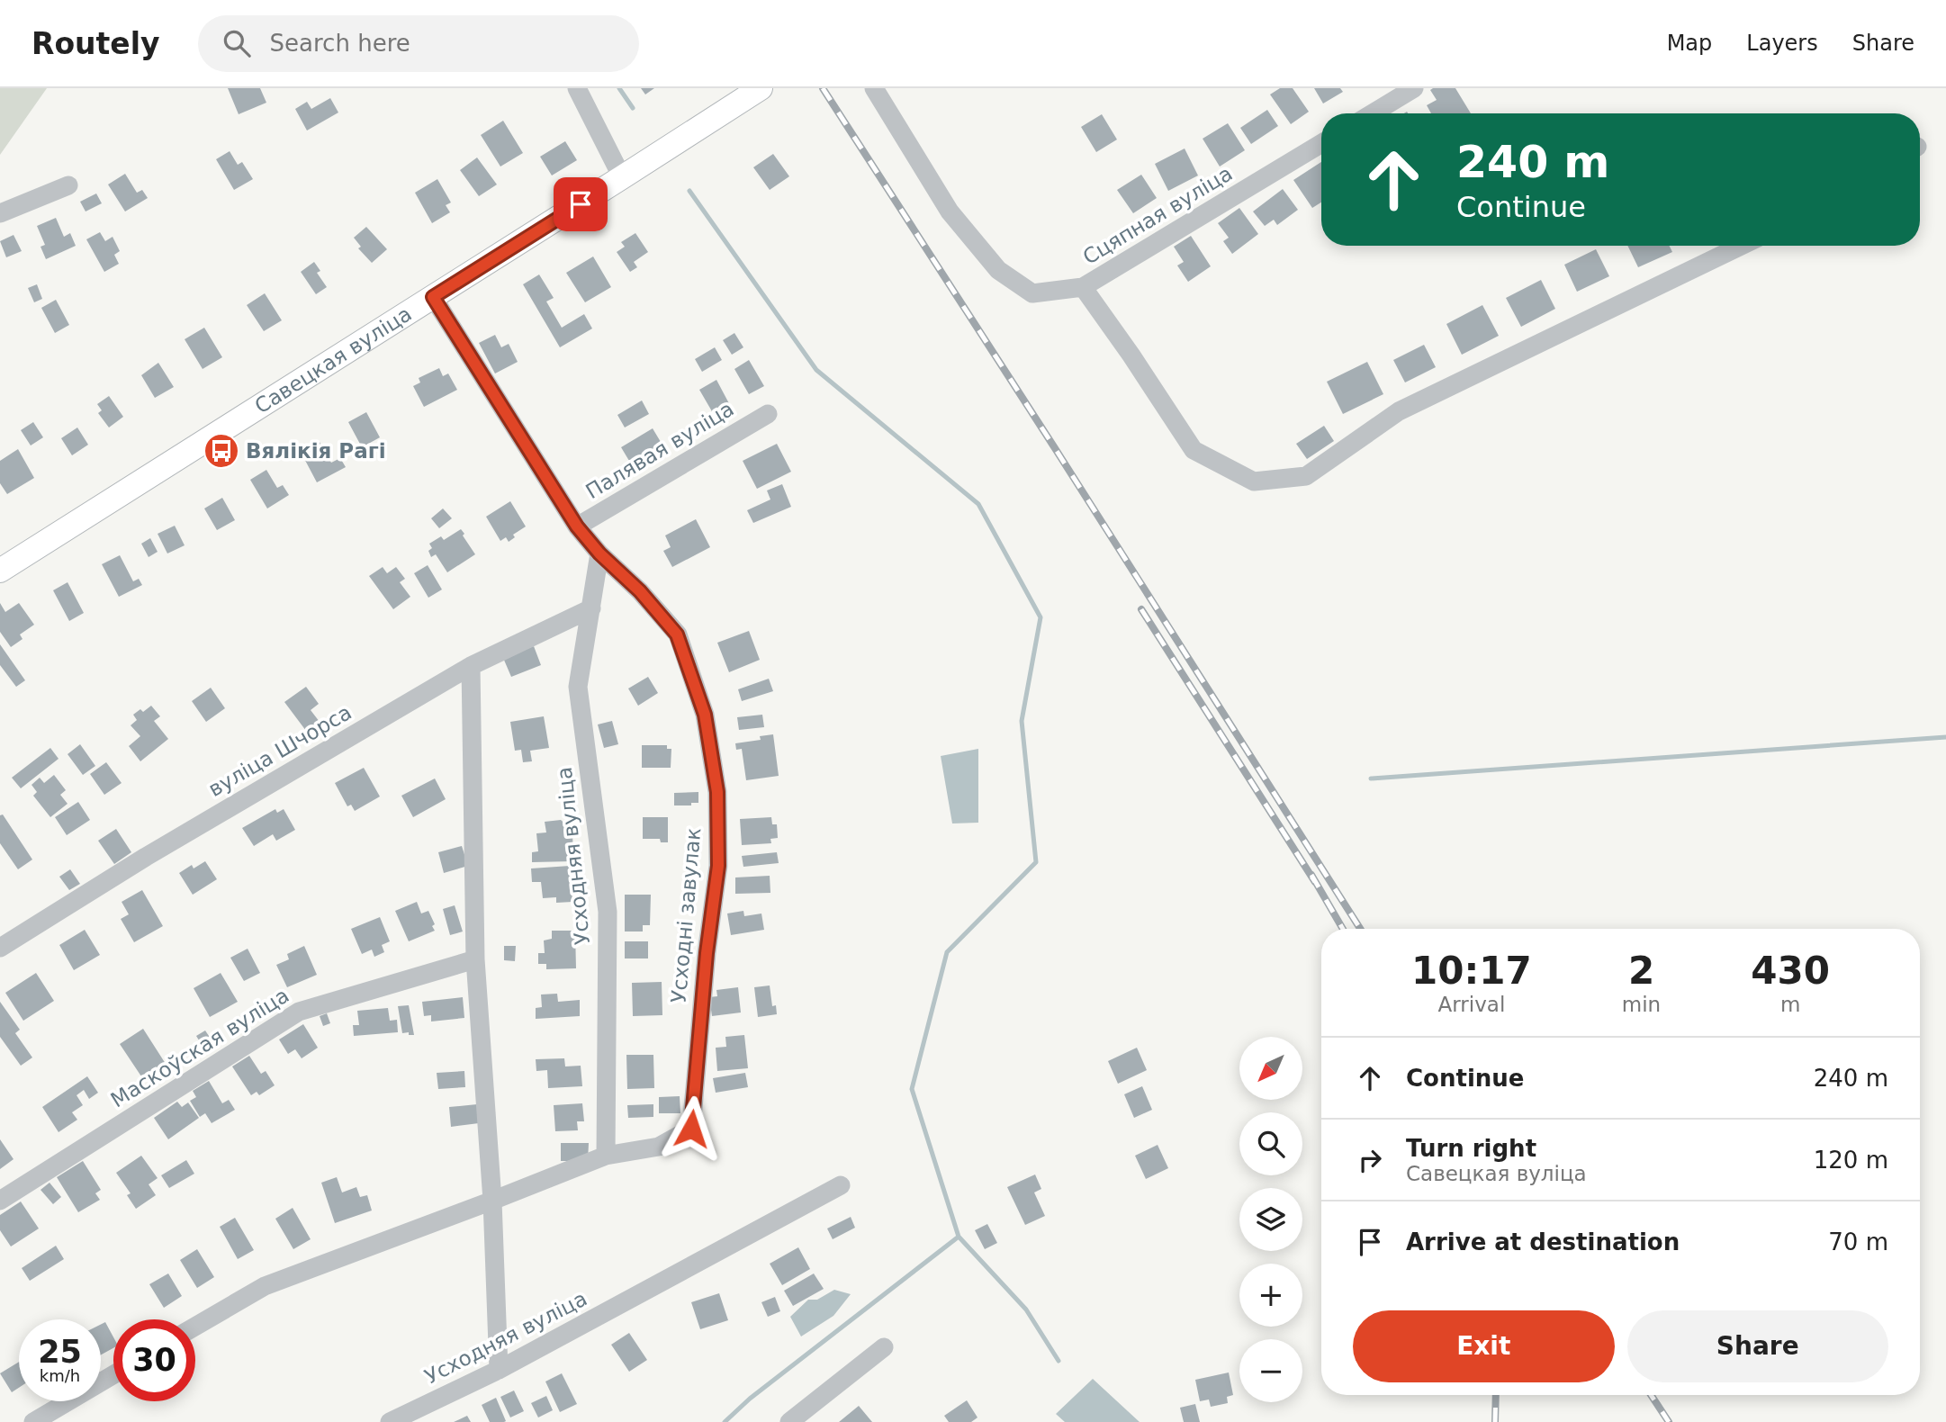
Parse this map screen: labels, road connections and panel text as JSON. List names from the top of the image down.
{
  "streets": {
    "main road": ["Савецкая вуліца"],
    "street": [
      "Сцяпная вуліца",
      "Палявая вуліца",
      "вуліца Шчорса",
      "Усходняя вуліца",
      "Усходні завулак",
      "Маскоўская вуліца"
    ]
  },
  "crossings": [
    ["Савецкая вуліца", "Усходні завулак"],
    ["Палявая вуліца", "Усходні завулак"],
    ["вуліца Шчорса", "Усходняя вуліца"],
    ["Усходняя вуліца", "Усходні завулак"]
  ],
  "places": {
    "bus stop": ["Вялікія Рагі"]
  },
  "north": "bottom left",
  "page": {
    "header": "Routely",
    "search": "Search here",
    "nav": ["Map", "Layers", "Share"],
    "turn": ["240 m", "Continue"],
    "eta": [
      "10:17",
      "Arrival",
      "2",
      "min",
      "430",
      "m"
    ],
    "list": [
      {
        "name": "Continue",
        "value": "240 m"
      },
      {
        "name": "Turn right",
        "note": "Савецкая вуліца",
        "value": "120 m"
      },
      {
        "name": "Arrive at destination",
        "value": "70 m"
      }
    ],
    "map_buttons": ["+", "−"],
    "buttons": ["Exit", "Share"],
    "speed": "25 km/h",
    "limit": "30"
  }
}
